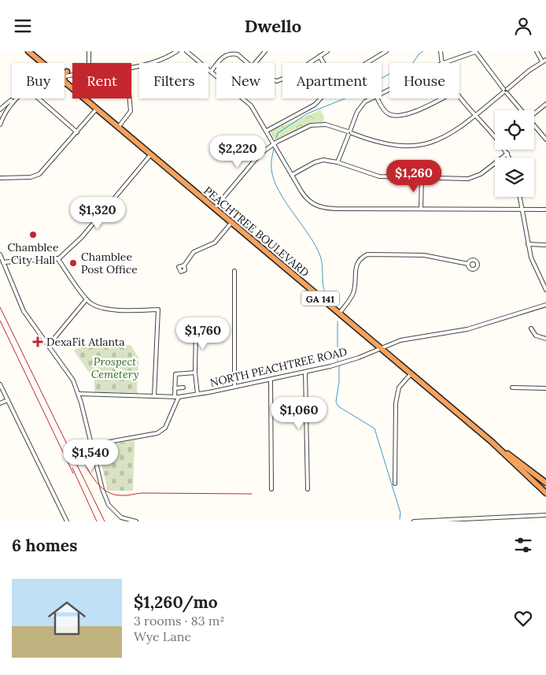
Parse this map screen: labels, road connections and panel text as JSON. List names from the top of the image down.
{
  "streets": {
    "highway": ["PEACHTREE BOULEVARD", "GA 141"],
    "street": ["NORTH PEACHTREE ROAD"]
  },
  "crossings": [
    ["PEACHTREE BOULEVARD", "NORTH PEACHTREE ROAD"]
  ],
  "parks": ["Prospect Cemetery"],
  "places": {
    "other": ["Chamblee City Hall", "Chamblee Post Office"],
    "health": ["DexaFit Atlanta"]
  },
  "page": {
    "header": "Dwello",
    "chip": [
      "Buy",
      "Rent",
      "Filters",
      "New",
      "Apartment",
      "House"
    ],
    "price": [
      "$2,220",
      "$1,260",
      "$1,320",
      "$1,760",
      "$1,060",
      "$1,540"
    ],
    "heading": "6 homes",
    "list": [
      {
        "name": "$1,260/mo",
        "note": "3 rooms · 83 m² · Wye Lane"
      }
    ]
  }
}
